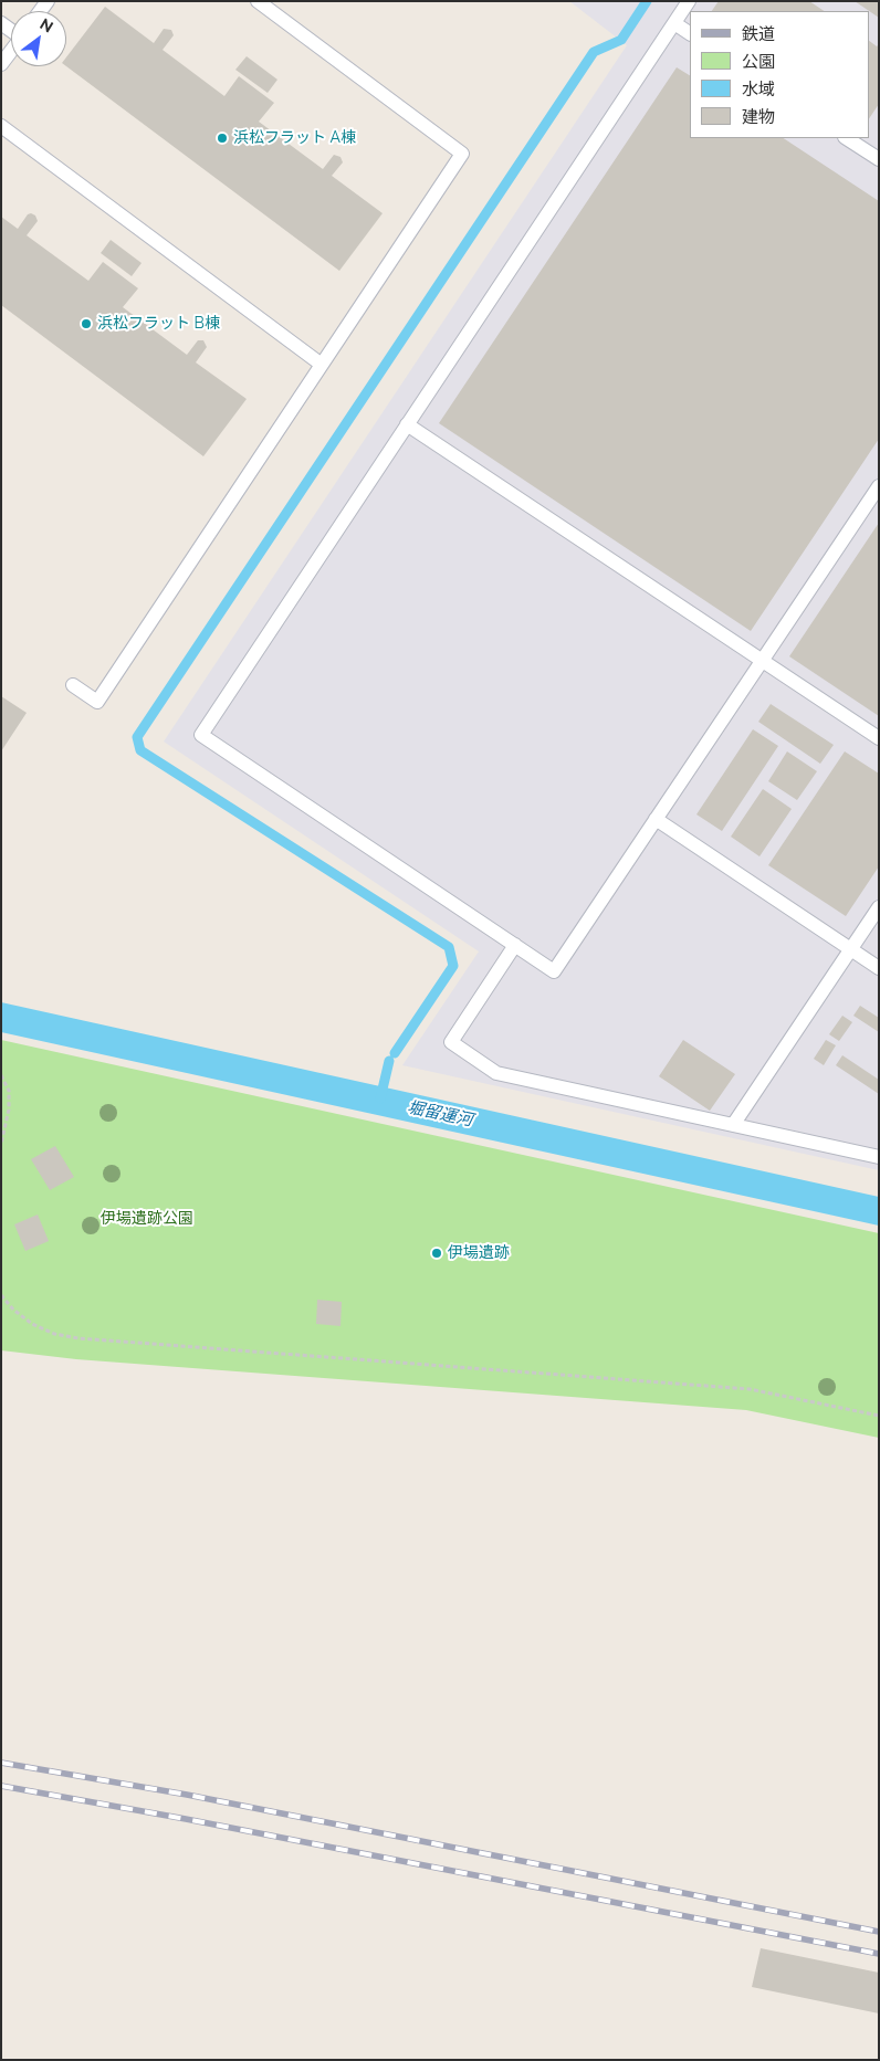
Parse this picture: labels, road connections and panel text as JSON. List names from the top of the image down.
{
  "water": ["堀留運河"],
  "parks": ["伊場遺跡公園"],
  "places": ["浜松フラット A棟", "浜松フラット B棟", "伊場遺跡"],
  "legend": [
    "鉄道",
    "公園",
    "水域",
    "建物"
  ],
  "north": "top right"
}
